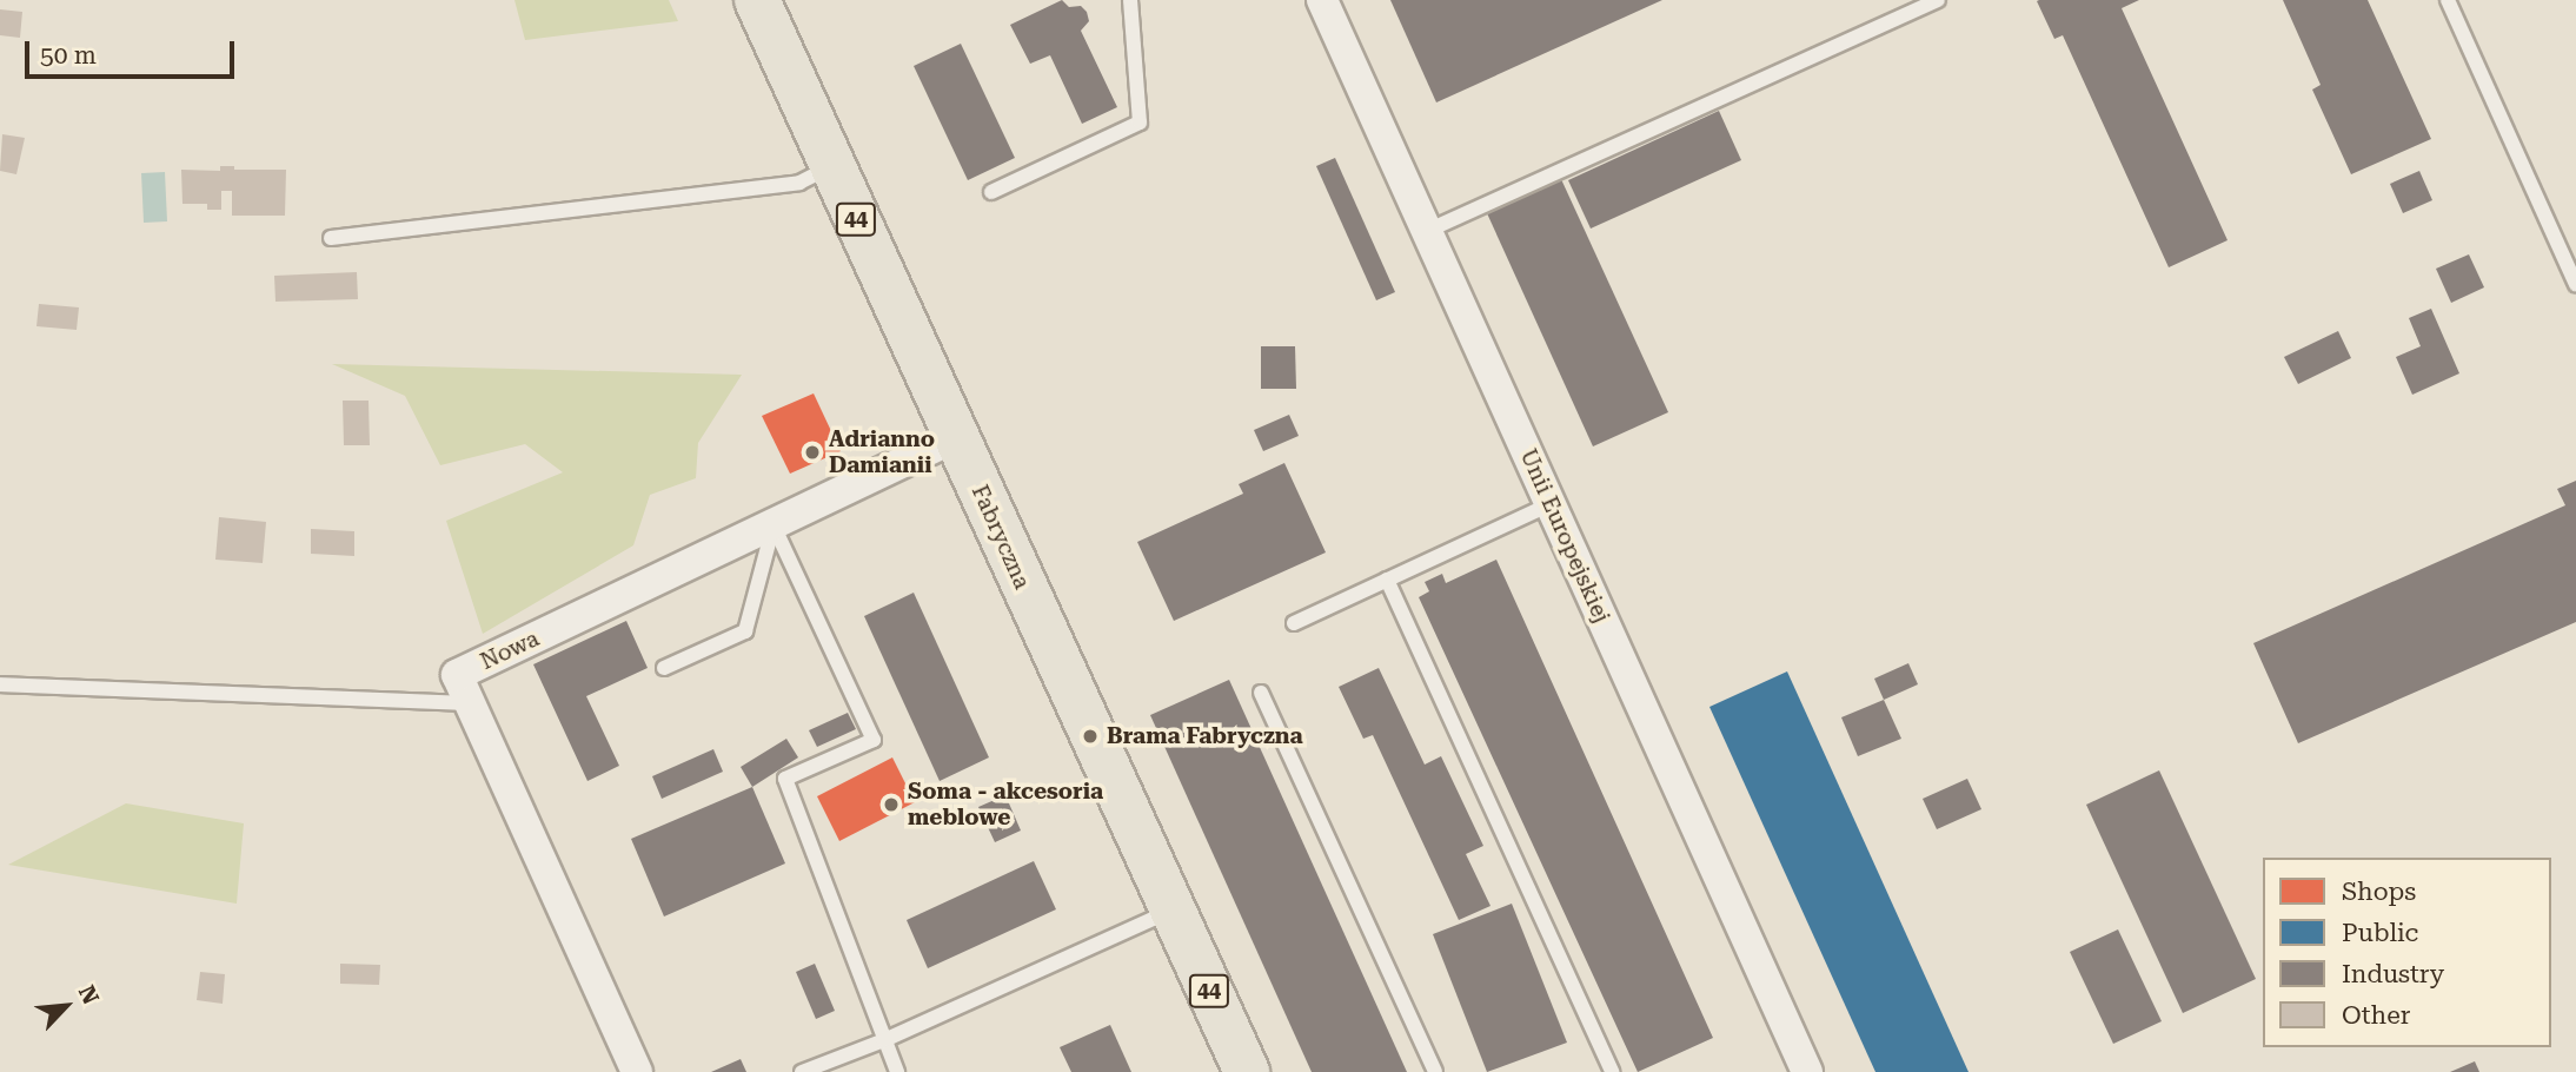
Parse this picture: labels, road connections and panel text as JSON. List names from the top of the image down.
{
  "streets": {
    "main road": ["44", "Fabryczna"],
    "street": ["Unii Europejskiej", "Nowa"]
  },
  "crossings": [
    ["Fabryczna", "Nowa"]
  ],
  "places": ["Adrianno Damianii", "Brama Fabryczna", "Soma - akcesoria meblowe"],
  "legend": [
    "Shops",
    "Public",
    "Industry",
    "Other"
  ],
  "scale_bar": "50 m",
  "north": "top right"
}
